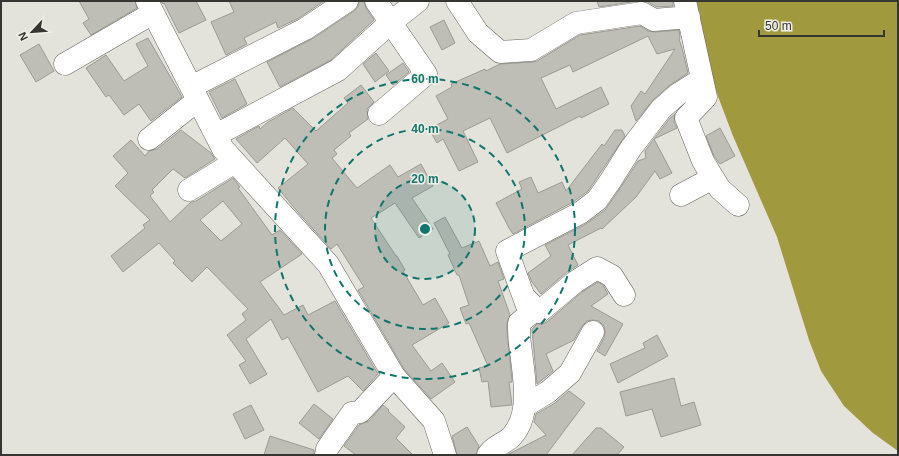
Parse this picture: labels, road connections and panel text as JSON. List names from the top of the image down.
{
  "scale_bar": "50 m",
  "north": "bottom left",
  "rings": ["60 m", "40 m", "20 m"]
}
